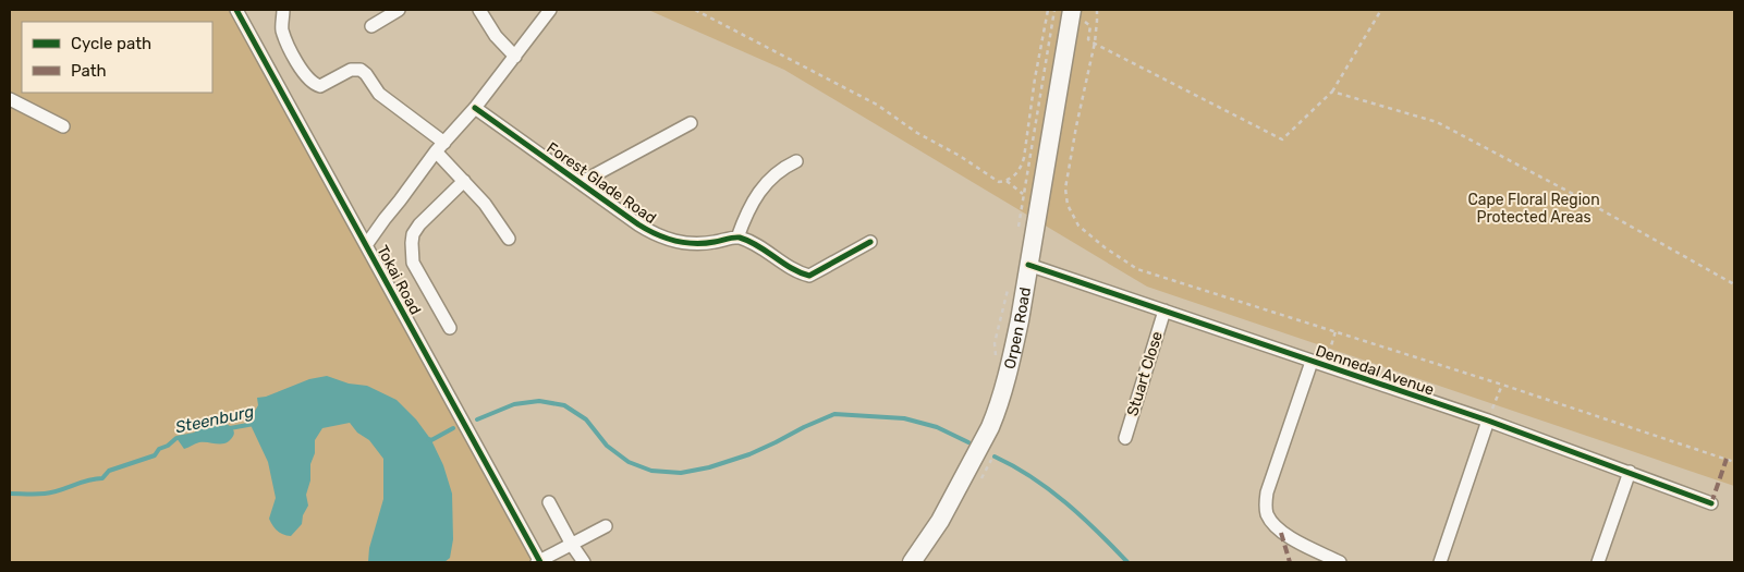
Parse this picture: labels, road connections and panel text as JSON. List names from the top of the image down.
{
  "streets": {
    "main road": ["Orpen Road"],
    "street": [
      "Forest Glade Road",
      "Tokai Road",
      "Dennedal Avenue",
      "Stuart Close"
    ]
  },
  "crossings": [
    ["Orpen Road", "Dennedal Avenue"],
    ["Dennedal Avenue", "Stuart Close"]
  ],
  "water": ["Steenburg"],
  "parks": ["Cape Floral Region Protected Areas"],
  "legend": ["Cycle path", "Path"]
}
